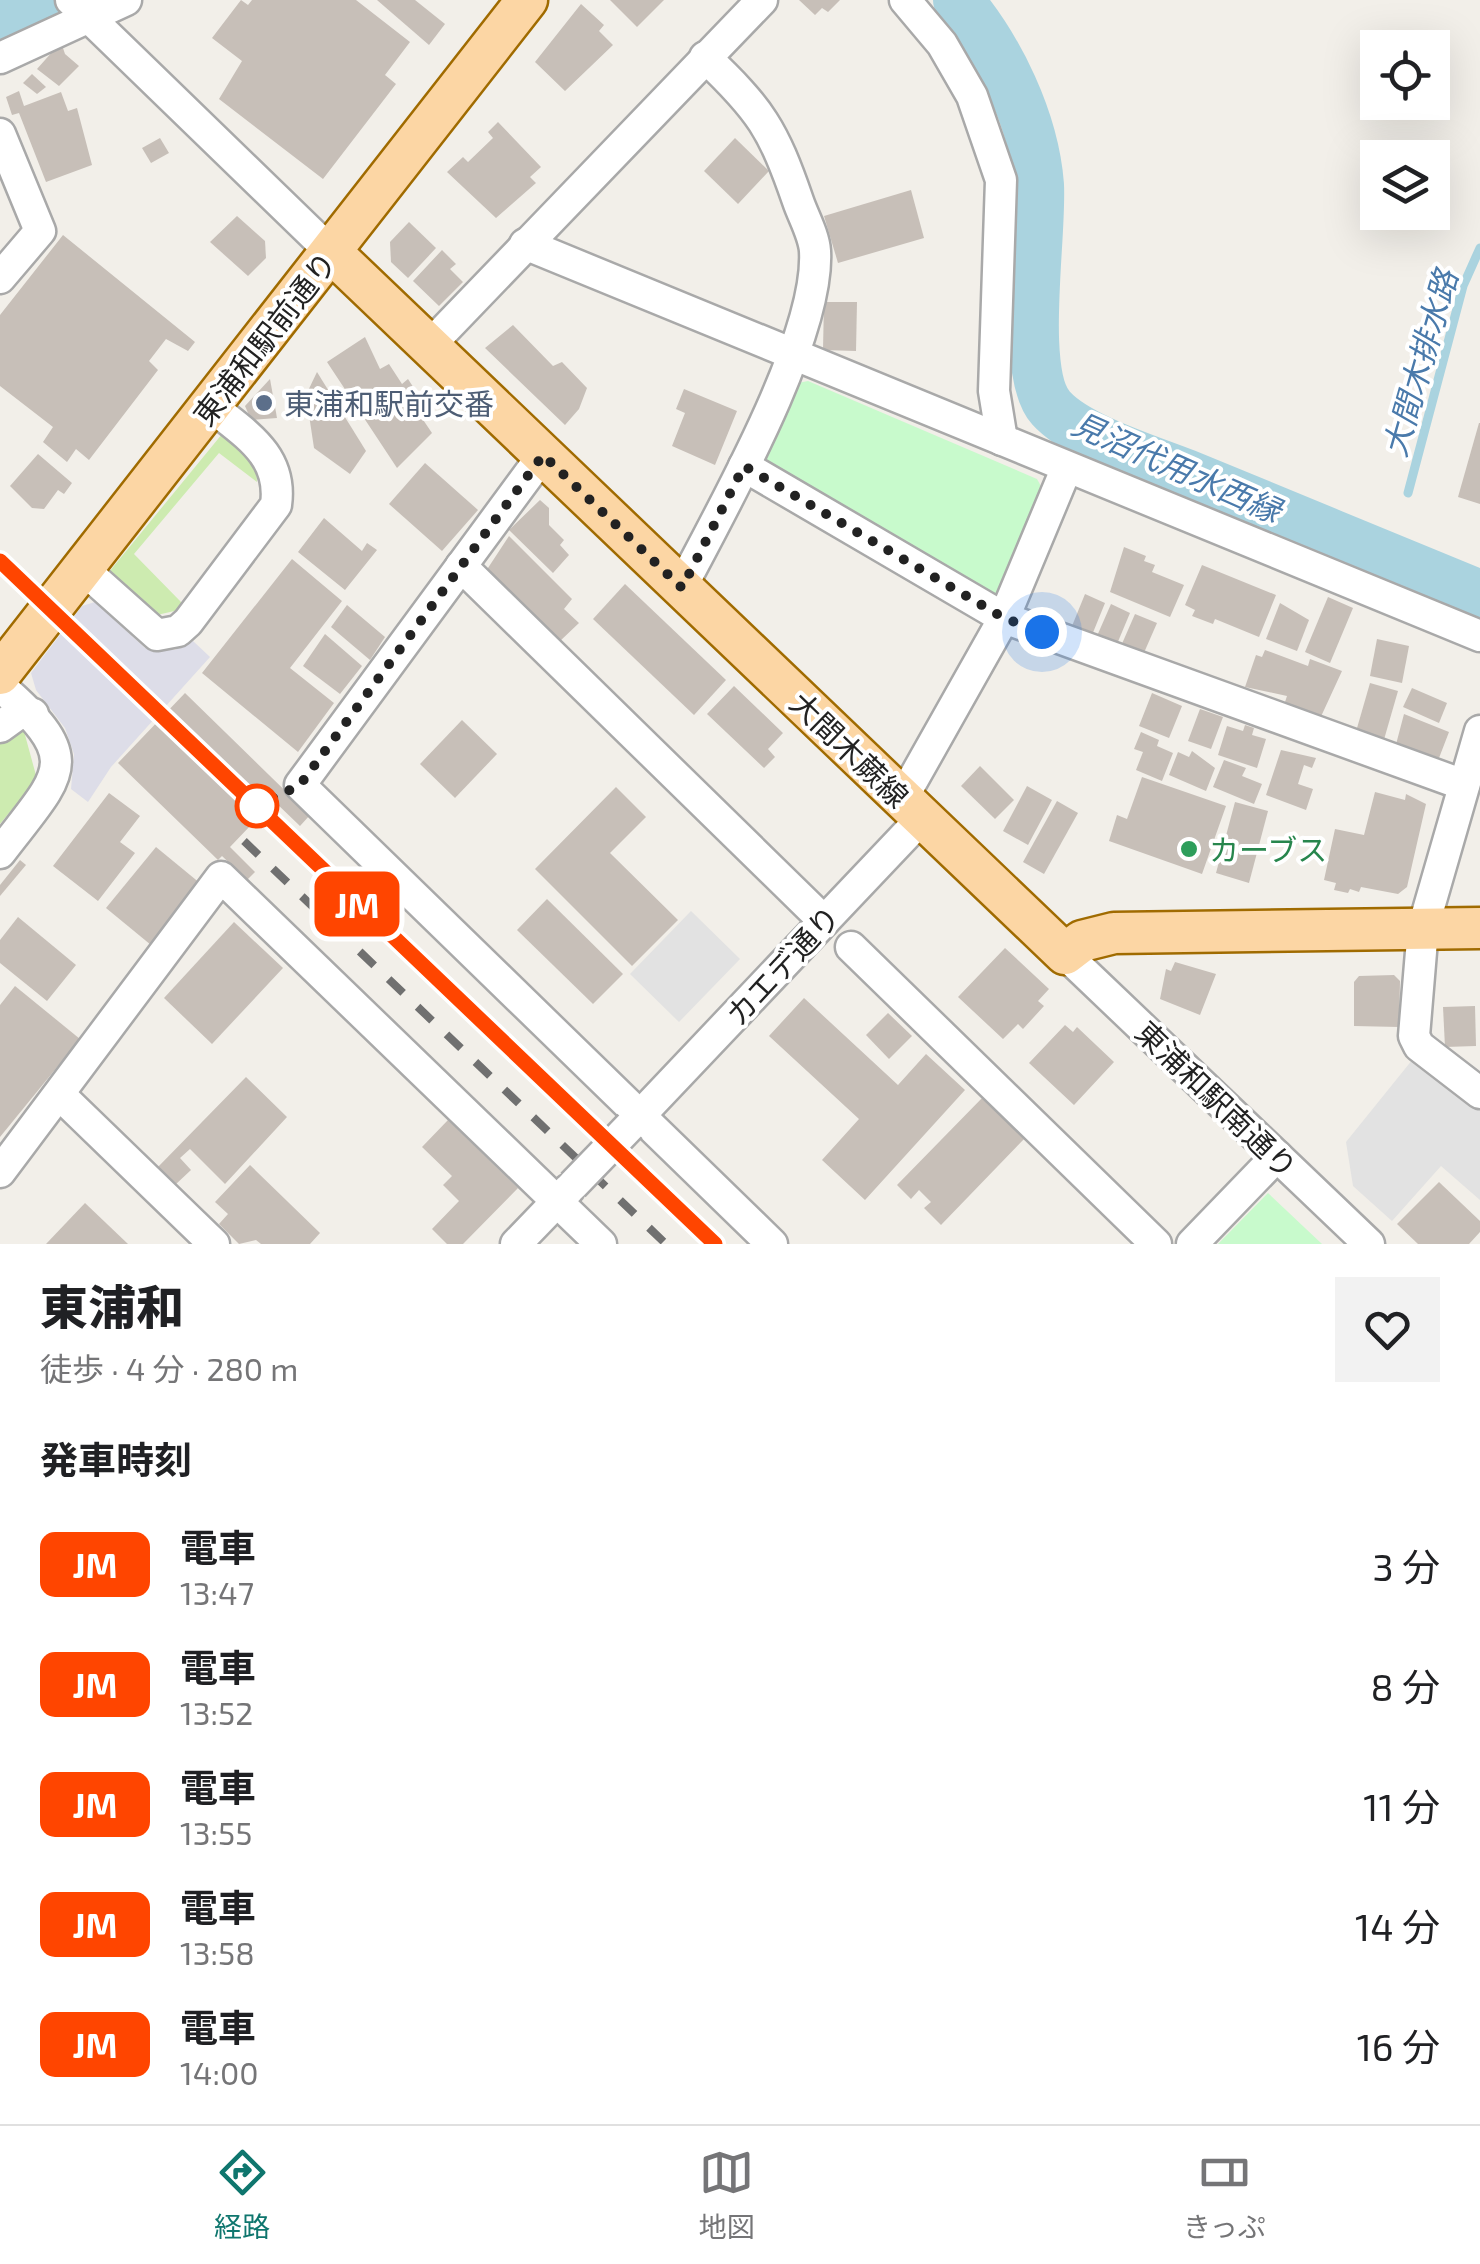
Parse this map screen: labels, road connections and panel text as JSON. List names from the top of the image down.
{
  "streets": {
    "main road": ["東浦和駅前通り", "大間木蕨線"],
    "street": ["カエデ通り", "東浦和駅南通り"]
  },
  "crossings": [
    ["東浦和駅前通り", "大間木蕨線"],
    ["大間木蕨線", "カエデ通り"],
    ["大間木蕨線", "東浦和駅南通り"]
  ],
  "water": ["大間木排水路", "見沼代用水西縁"],
  "places": ["東浦和駅前交番", "カーブス"],
  "page": {
    "on_map": "JM",
    "heading": [
      ["東浦和", "徒歩 · 4 分 · 280 m"],
      "発車時刻"
    ],
    "list": [
      {
        "mark": "JM",
        "name": "電車",
        "note": "13:47",
        "value": "3 分"
      },
      {
        "mark": "JM",
        "name": "電車",
        "note": "13:52",
        "value": "8 分"
      },
      {
        "mark": "JM",
        "name": "電車",
        "note": "13:55",
        "value": "11 分"
      },
      {
        "mark": "JM",
        "name": "電車",
        "note": "13:58",
        "value": "14 分"
      },
      {
        "mark": "JM",
        "name": "電車",
        "note": "14:00",
        "value": "16 分"
      }
    ],
    "tabs": ["経路", "地図", "きっぷ"]
  }
}
